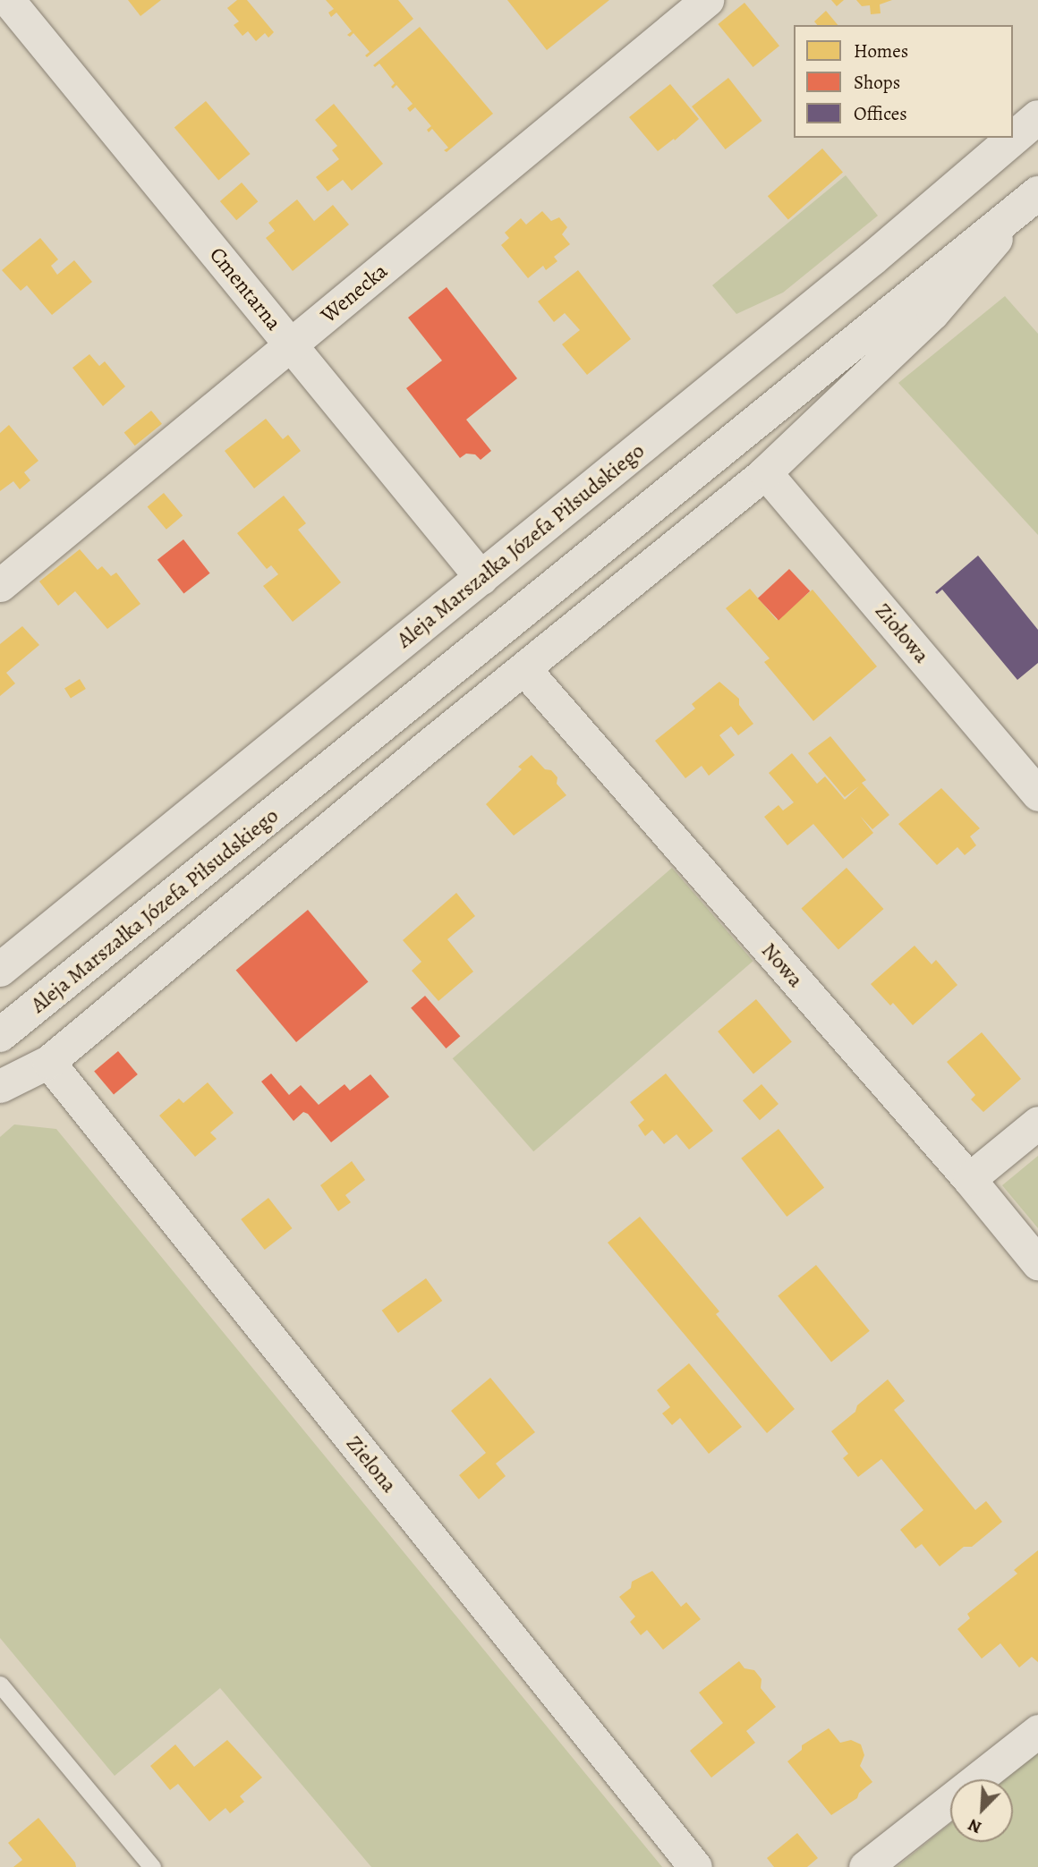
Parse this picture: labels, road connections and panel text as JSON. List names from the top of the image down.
{
  "streets": {
    "main road": ["Aleja Marszałka Józefa Piłsudskiego"],
    "street": [
      "Cmentarna",
      "Wenecka",
      "Ziołowa",
      "Nowa",
      "Zielona"
    ]
  },
  "crossings": [
    ["Cmentarna", "Wenecka"],
    ["Cmentarna", "Aleja Marszałka Józefa Piłsudskiego"]
  ],
  "legend": ["Homes", "Shops", "Offices"],
  "north": "bottom left"
}
